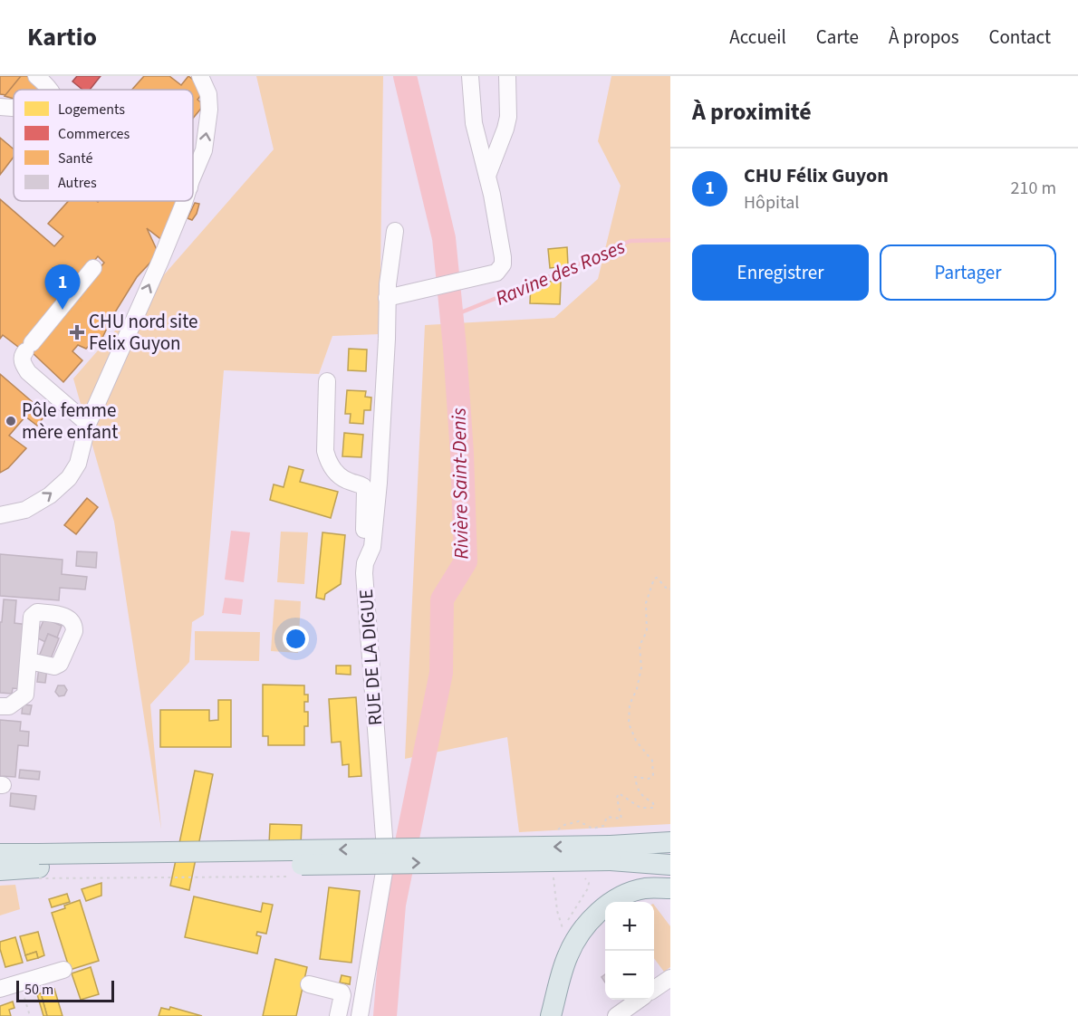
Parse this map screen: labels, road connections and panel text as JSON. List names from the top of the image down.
{
  "streets": {
    "street": ["RUE DE LA DIGUE"]
  },
  "water": ["Ravine des Roses", "Rivière Saint-Denis"],
  "places": {
    "health": ["CHU nord site Felix Guyon"],
    "other": ["Pôle femme mère enfant"]
  },
  "legend": [
    "Logements",
    "Commerces",
    "Santé",
    "Autres"
  ],
  "scale_bar": "50 m",
  "page": {
    "header": "Kartio",
    "nav": [
      "Accueil",
      "Carte",
      "À propos",
      "Contact"
    ],
    "heading": "À proximité",
    "list": [
      {
        "mark": "1",
        "name": "CHU Félix Guyon",
        "note": "Hôpital",
        "value": "210 m"
      }
    ],
    "buttons": ["Enregistrer", "Partager"],
    "pins": "1",
    "map_buttons": ["+", "−"],
    "scale": "50 m"
  }
}
